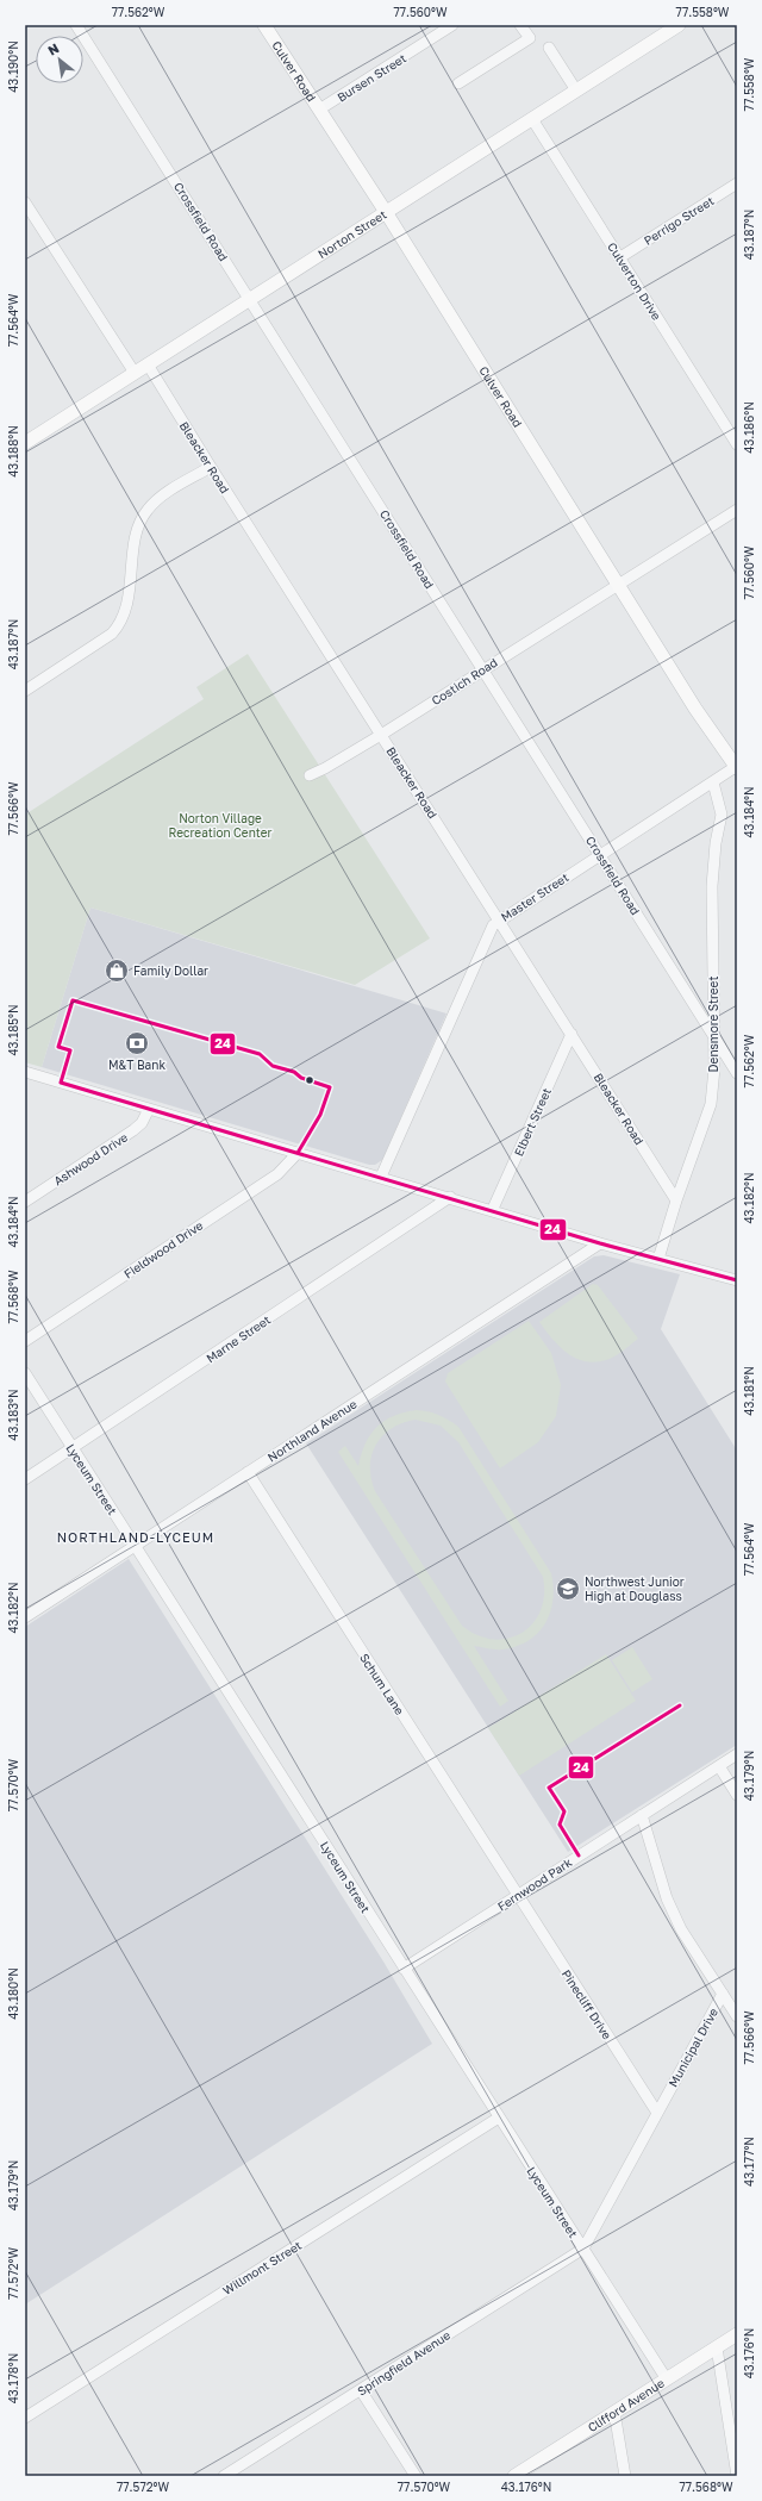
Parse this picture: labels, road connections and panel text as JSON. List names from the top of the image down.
{
  "streets": {
    "main road": ["Culver Road", "Norton Street", "Clifford Avenue"],
    "street": [
      "Bursen Street",
      "Perrigo Street",
      "Crossfield Road",
      "Culverton Drive",
      "Bleacker Road",
      "Costich Road",
      "Master Street",
      "Densmore Street",
      "Elbert Street",
      "Ashwood Drive",
      "Fieldwood Drive",
      "Marne Street",
      "Northland Avenue",
      "Lyceum Street",
      "Schum Lane",
      "Fernwood Park",
      "Pinecliff Drive",
      "Municipal Drive",
      "Willmont Street",
      "Springfield Avenue"
    ]
  },
  "crossings": [
    ["Culver Road", "Bursen Street"],
    ["Culver Road", "Norton Street"],
    ["Culver Road", "Costich Road"],
    ["Culver Road", "Master Street"],
    ["Perrigo Street", "Culverton Drive"],
    ["Crossfield Road", "Norton Street"],
    ["Crossfield Road", "Costich Road"],
    ["Crossfield Road", "Master Street"],
    ["Crossfield Road", "Densmore Street"],
    ["Norton Street", "Culverton Drive"],
    ["Norton Street", "Bleacker Road"],
    ["Bleacker Road", "Costich Road"],
    ["Bleacker Road", "Master Street"],
    ["Bleacker Road", "Densmore Street"],
    ["Bleacker Road", "Elbert Street"],
    ["Master Street", "Densmore Street"],
    ["Marne Street", "Lyceum Street"],
    ["Northland Avenue", "Lyceum Street"],
    ["Northland Avenue", "Schum Lane"],
    ["Lyceum Street", "Fernwood Park"],
    ["Lyceum Street", "Municipal Drive"],
    ["Lyceum Street", "Willmont Street"],
    ["Lyceum Street", "Springfield Avenue"],
    ["Lyceum Street", "Clifford Avenue"],
    ["Schum Lane", "Fernwood Park"],
    ["Schum Lane", "Pinecliff Drive"],
    ["Fernwood Park", "Pinecliff Drive"],
    ["Fernwood Park", "Municipal Drive"],
    ["Pinecliff Drive", "Municipal Drive"],
    ["Municipal Drive", "Springfield Avenue"]
  ],
  "districts": ["NORTHLAND-LYCEUM"],
  "parks": ["Norton Village Recreation Center"],
  "places": {
    "shop": ["Family Dollar"],
    "bank": ["M&T Bank"],
    "school or university": ["Northwest Junior High at Douglass"]
  },
  "lines": ["transit line 24"],
  "north": "top left",
  "coordinates": [
    "77.562°W",
    "77.560°W",
    "77.558°W",
    "43.190°N",
    "43.187°N",
    "77.564°W",
    "43.186°N",
    "43.188°N",
    "77.566°W",
    "43.184°N",
    "43.185°N",
    "43.182°N",
    "77.568°W",
    "43.181°N",
    "43.183°N",
    "43.179°N",
    "77.570°W",
    "43.180°N",
    "43.177°N",
    "77.572°W",
    "43.176°N",
    "43.178°N"
  ]
}
